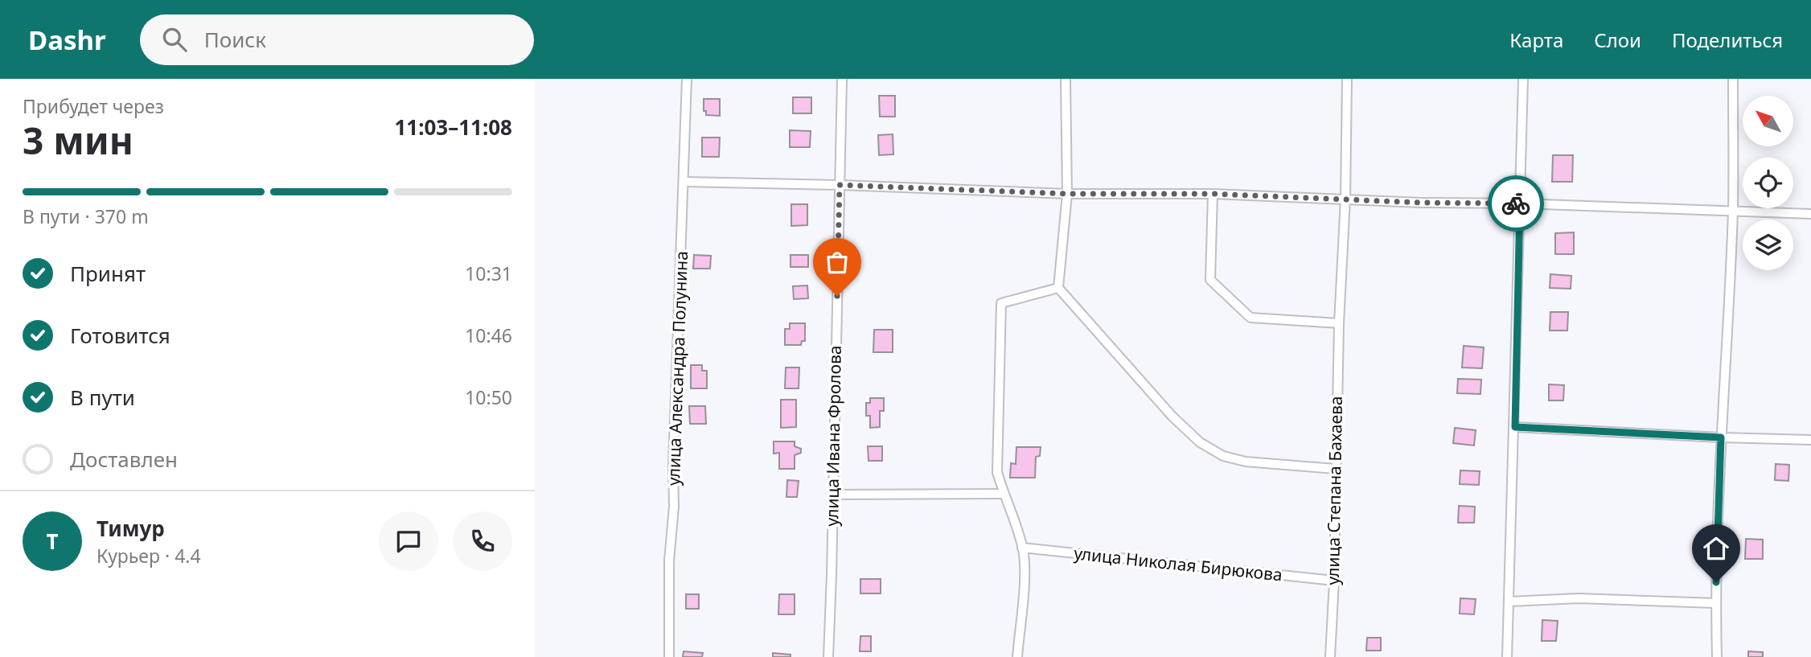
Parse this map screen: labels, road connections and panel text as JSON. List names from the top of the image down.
{
  "streets": {
    "street": [
      "улица Александра Полунина",
      "улица Ивана Фролова",
      "улица Степана Бахаева",
      "улица Николая Бирюкова"
    ]
  },
  "crossings": [
    ["улица Степана Бахаева", "улица Николая Бирюкова"]
  ],
  "north": "top left",
  "page": {
    "header": "Dashr",
    "search": "Поиск",
    "nav": ["Карта", "Слои", "Поделиться"],
    "heading": ["3 мин", "Прибудет через", "11:03–11:08"],
    "panel": ["Тимур", "Курьер · 4.4"],
    "bar": "В пути · 370 m",
    "list": [
      ["Принят", "10:31"],
      ["Готовится", "10:46"],
      ["В пути", "10:50"],
      "Доставлен"
    ],
    "round": "Т"
  }
}
